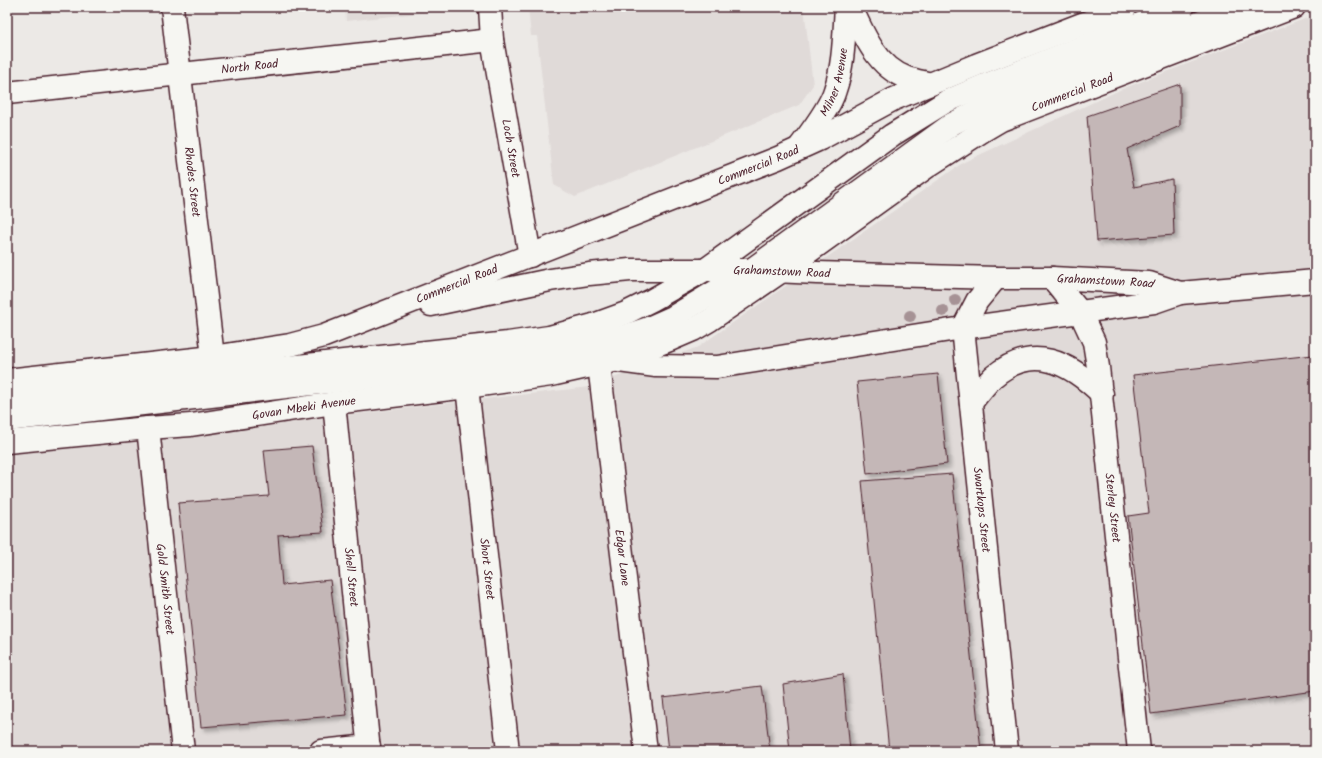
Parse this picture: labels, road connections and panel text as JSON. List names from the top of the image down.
{
  "streets": {
    "main road": [
      "North Road",
      "Milner Avenue",
      "Commercial Road",
      "Loch Street",
      "Rhodes Street",
      "Grahamstown Road",
      "Govan Mbeki Avenue",
      "Sterley Street",
      "Swartkops Street",
      "Edgar Lane",
      "Short Street",
      "Shell Street",
      "Gold Smith Street"
    ]
  },
  "crossings": [
    ["North Road", "Loch Street"],
    ["North Road", "Rhodes Street"],
    ["Milner Avenue", "Commercial Road"],
    ["Commercial Road", "Loch Street"],
    ["Commercial Road", "Grahamstown Road"],
    ["Commercial Road", "Govan Mbeki Avenue"],
    ["Commercial Road", "Edgar Lane"],
    ["Grahamstown Road", "Govan Mbeki Avenue"],
    ["Grahamstown Road", "Sterley Street"],
    ["Grahamstown Road", "Swartkops Street"],
    ["Grahamstown Road", "Edgar Lane"],
    ["Govan Mbeki Avenue", "Edgar Lane"],
    ["Govan Mbeki Avenue", "Short Street"],
    ["Govan Mbeki Avenue", "Shell Street"],
    ["Govan Mbeki Avenue", "Gold Smith Street"]
  ]
}
